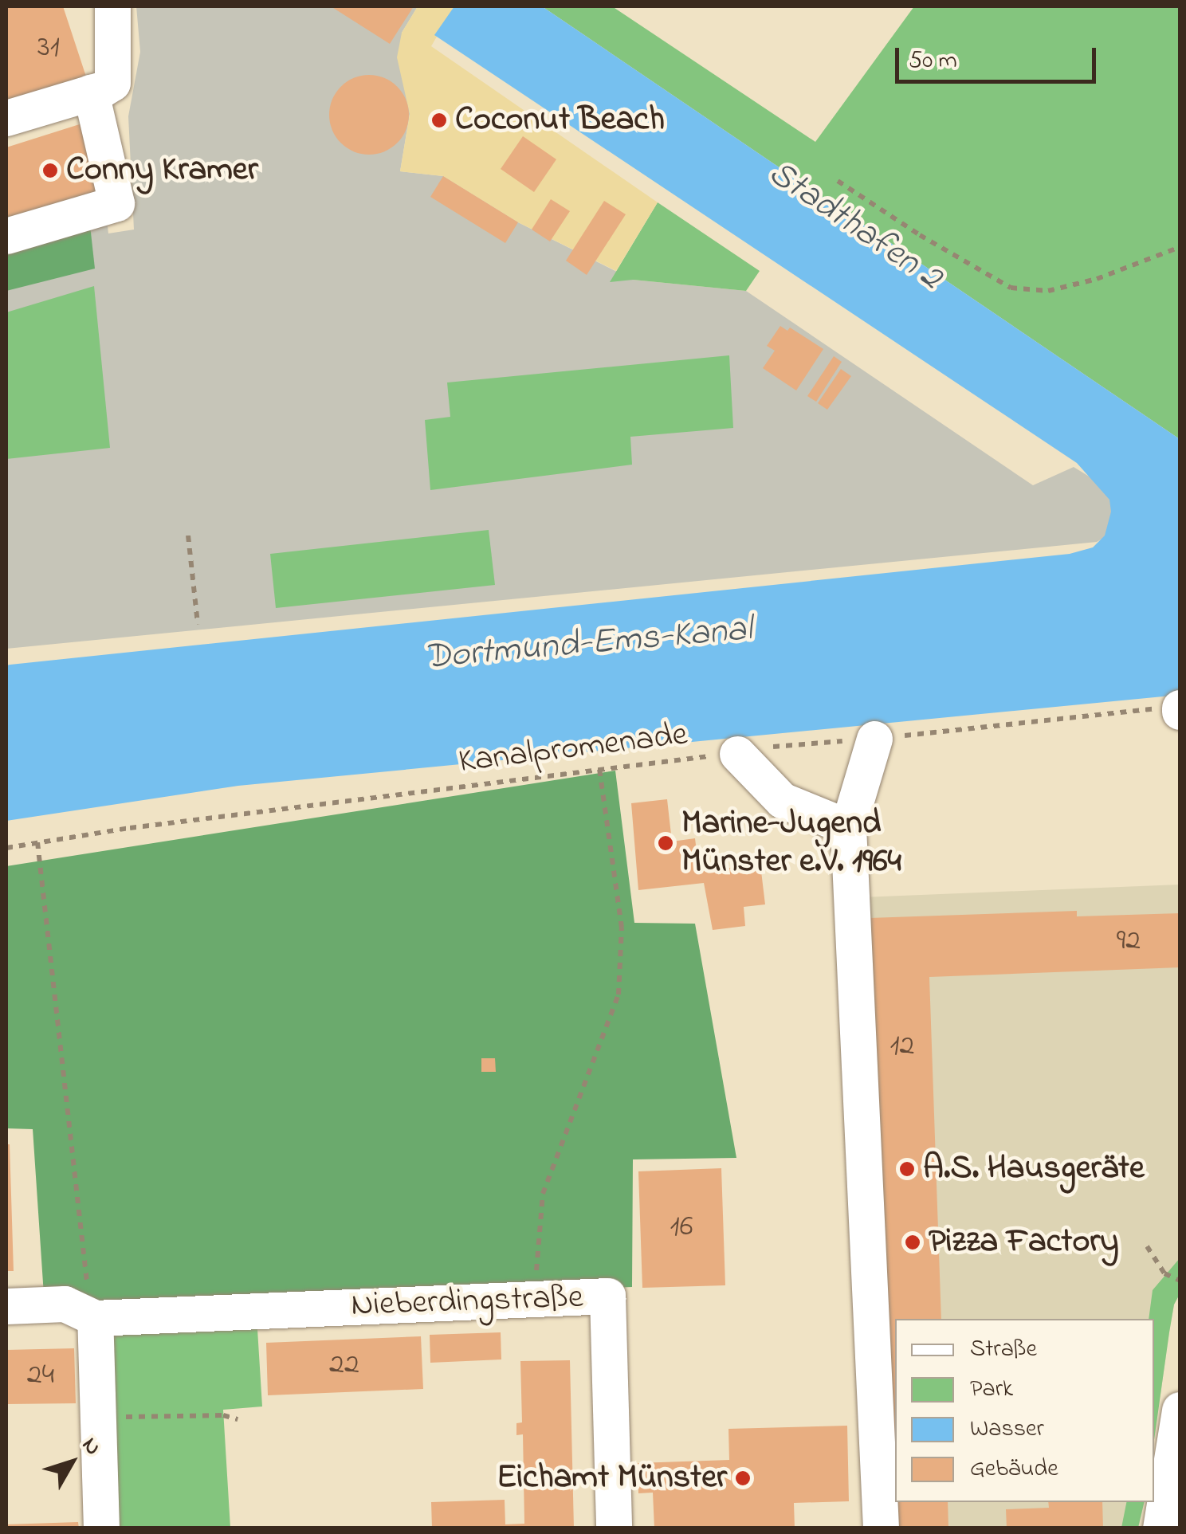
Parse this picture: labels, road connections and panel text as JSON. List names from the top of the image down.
{
  "streets": {
    "street": ["Nieberdingstraße"],
    "path": ["Kanalpromenade"]
  },
  "water": ["Stadthafen 2", "Dortmund-Ems-Kanal"],
  "places": [
    "Coconut Beach",
    "Conny Kramer",
    "Marine-Jugend Münster e.V. 1964",
    "A.S. Hausgeräte",
    "Pizza Factory",
    "Eichamt Münster"
  ],
  "house_numbers": [
    "31",
    "92",
    "12",
    "16",
    "22",
    "24"
  ],
  "legend": [
    "Straße",
    "Park",
    "Wasser",
    "Gebäude"
  ],
  "scale_bar": "50 m",
  "north": "top right"
}
